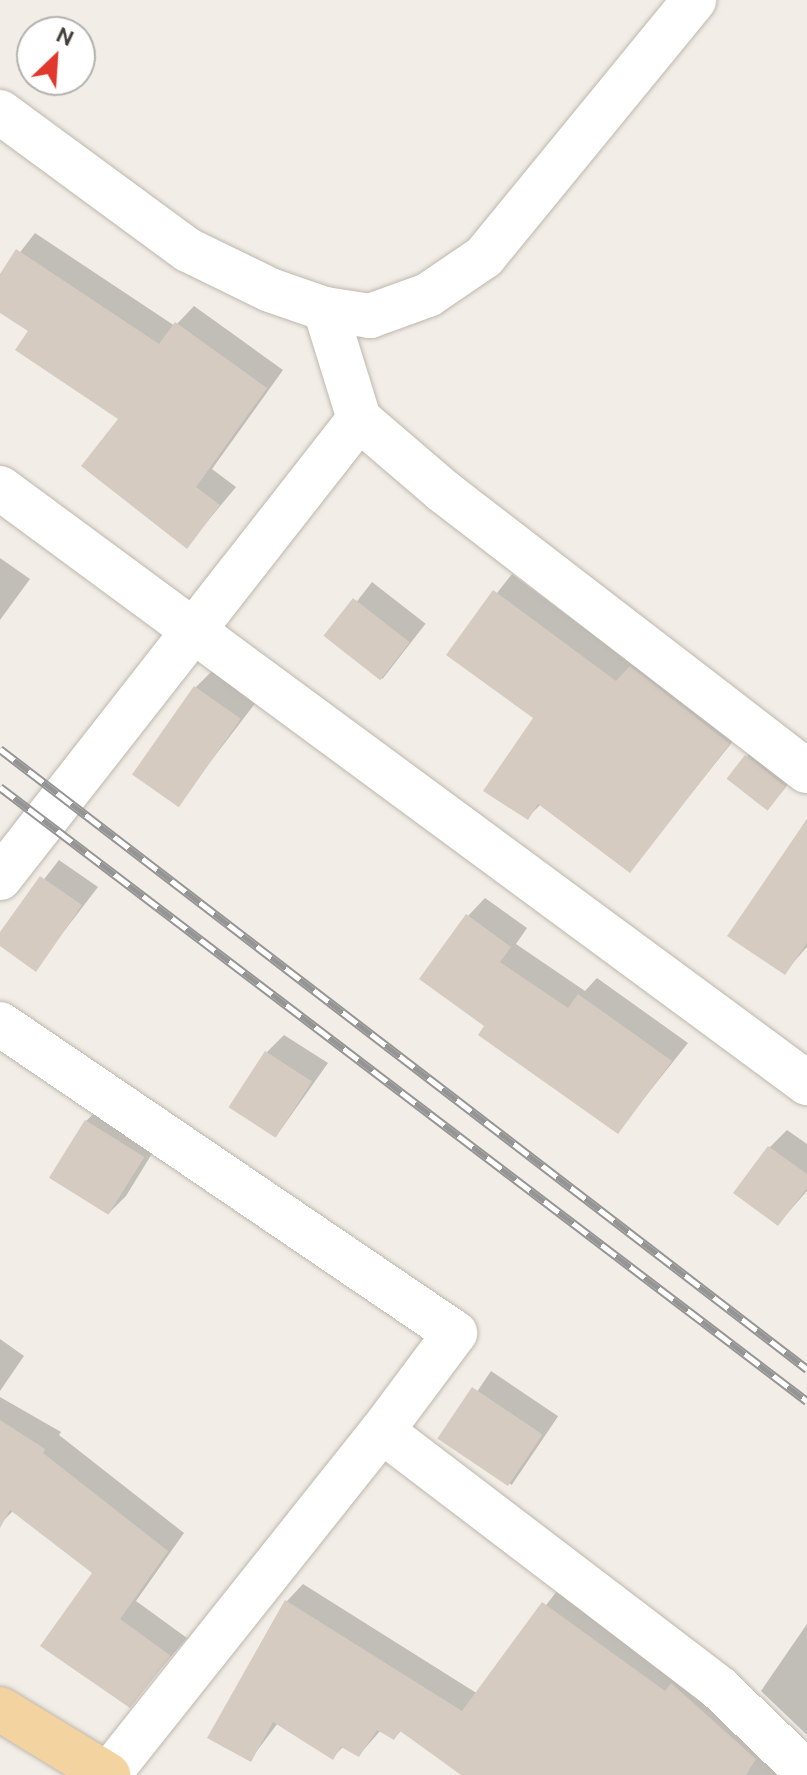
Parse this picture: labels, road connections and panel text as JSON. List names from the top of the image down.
{
  "north": "top right"
}
